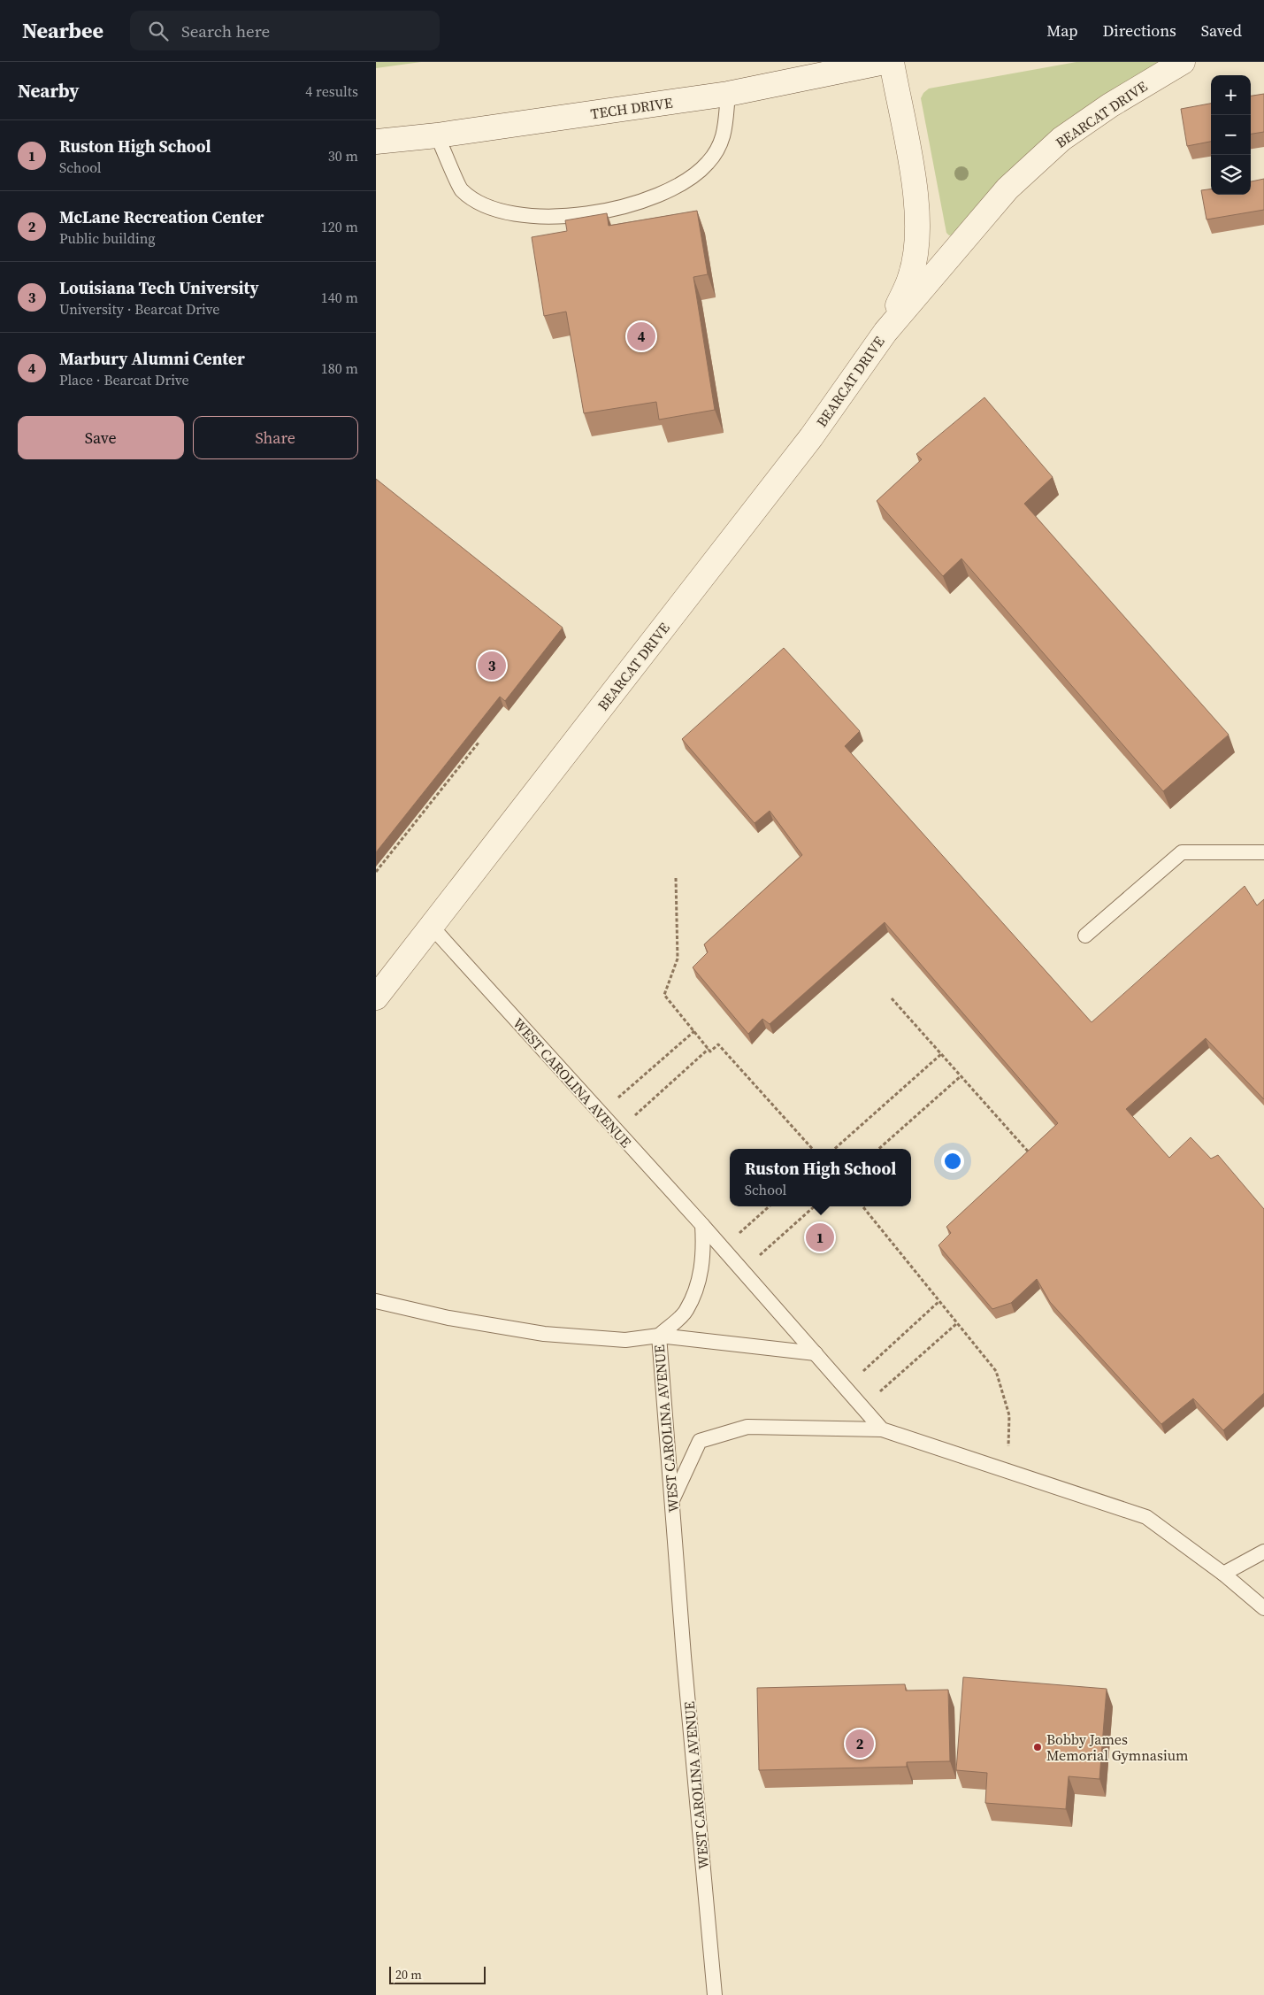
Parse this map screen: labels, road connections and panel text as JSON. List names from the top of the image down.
{
  "streets": {
    "street": ["TECH DRIVE", "BEARCAT DRIVE"],
    "lane": ["WEST CAROLINA AVENUE"]
  },
  "crossings": [
    ["BEARCAT DRIVE", "WEST CAROLINA AVENUE"]
  ],
  "places": ["Bobby James Memorial Gymnasium"],
  "scale_bar": "20 m",
  "page": {
    "header": "Nearbee",
    "search": "Search here",
    "nav": ["Map", "Directions", "Saved"],
    "heading": ["Nearby", "4 results"],
    "map_buttons": ["+", "−"],
    "list": [
      {
        "mark": "1",
        "name": "Ruston High School",
        "note": "School",
        "value": "30 m"
      },
      {
        "mark": "2",
        "name": "McLane Recreation Center",
        "note": "Public building",
        "value": "120 m"
      },
      {
        "mark": "3",
        "name": "Louisiana Tech University",
        "note": "University · Bearcat Drive",
        "value": "140 m"
      },
      {
        "mark": "4",
        "name": "Marbury Alumni Center",
        "note": "Place · Bearcat Drive",
        "value": "180 m"
      }
    ],
    "pins": [
      "4",
      "3",
      "1",
      "2"
    ],
    "buttons": ["Save", "Share"],
    "popup": ["Ruston High School", "School"],
    "scale": "20 m"
  }
}
